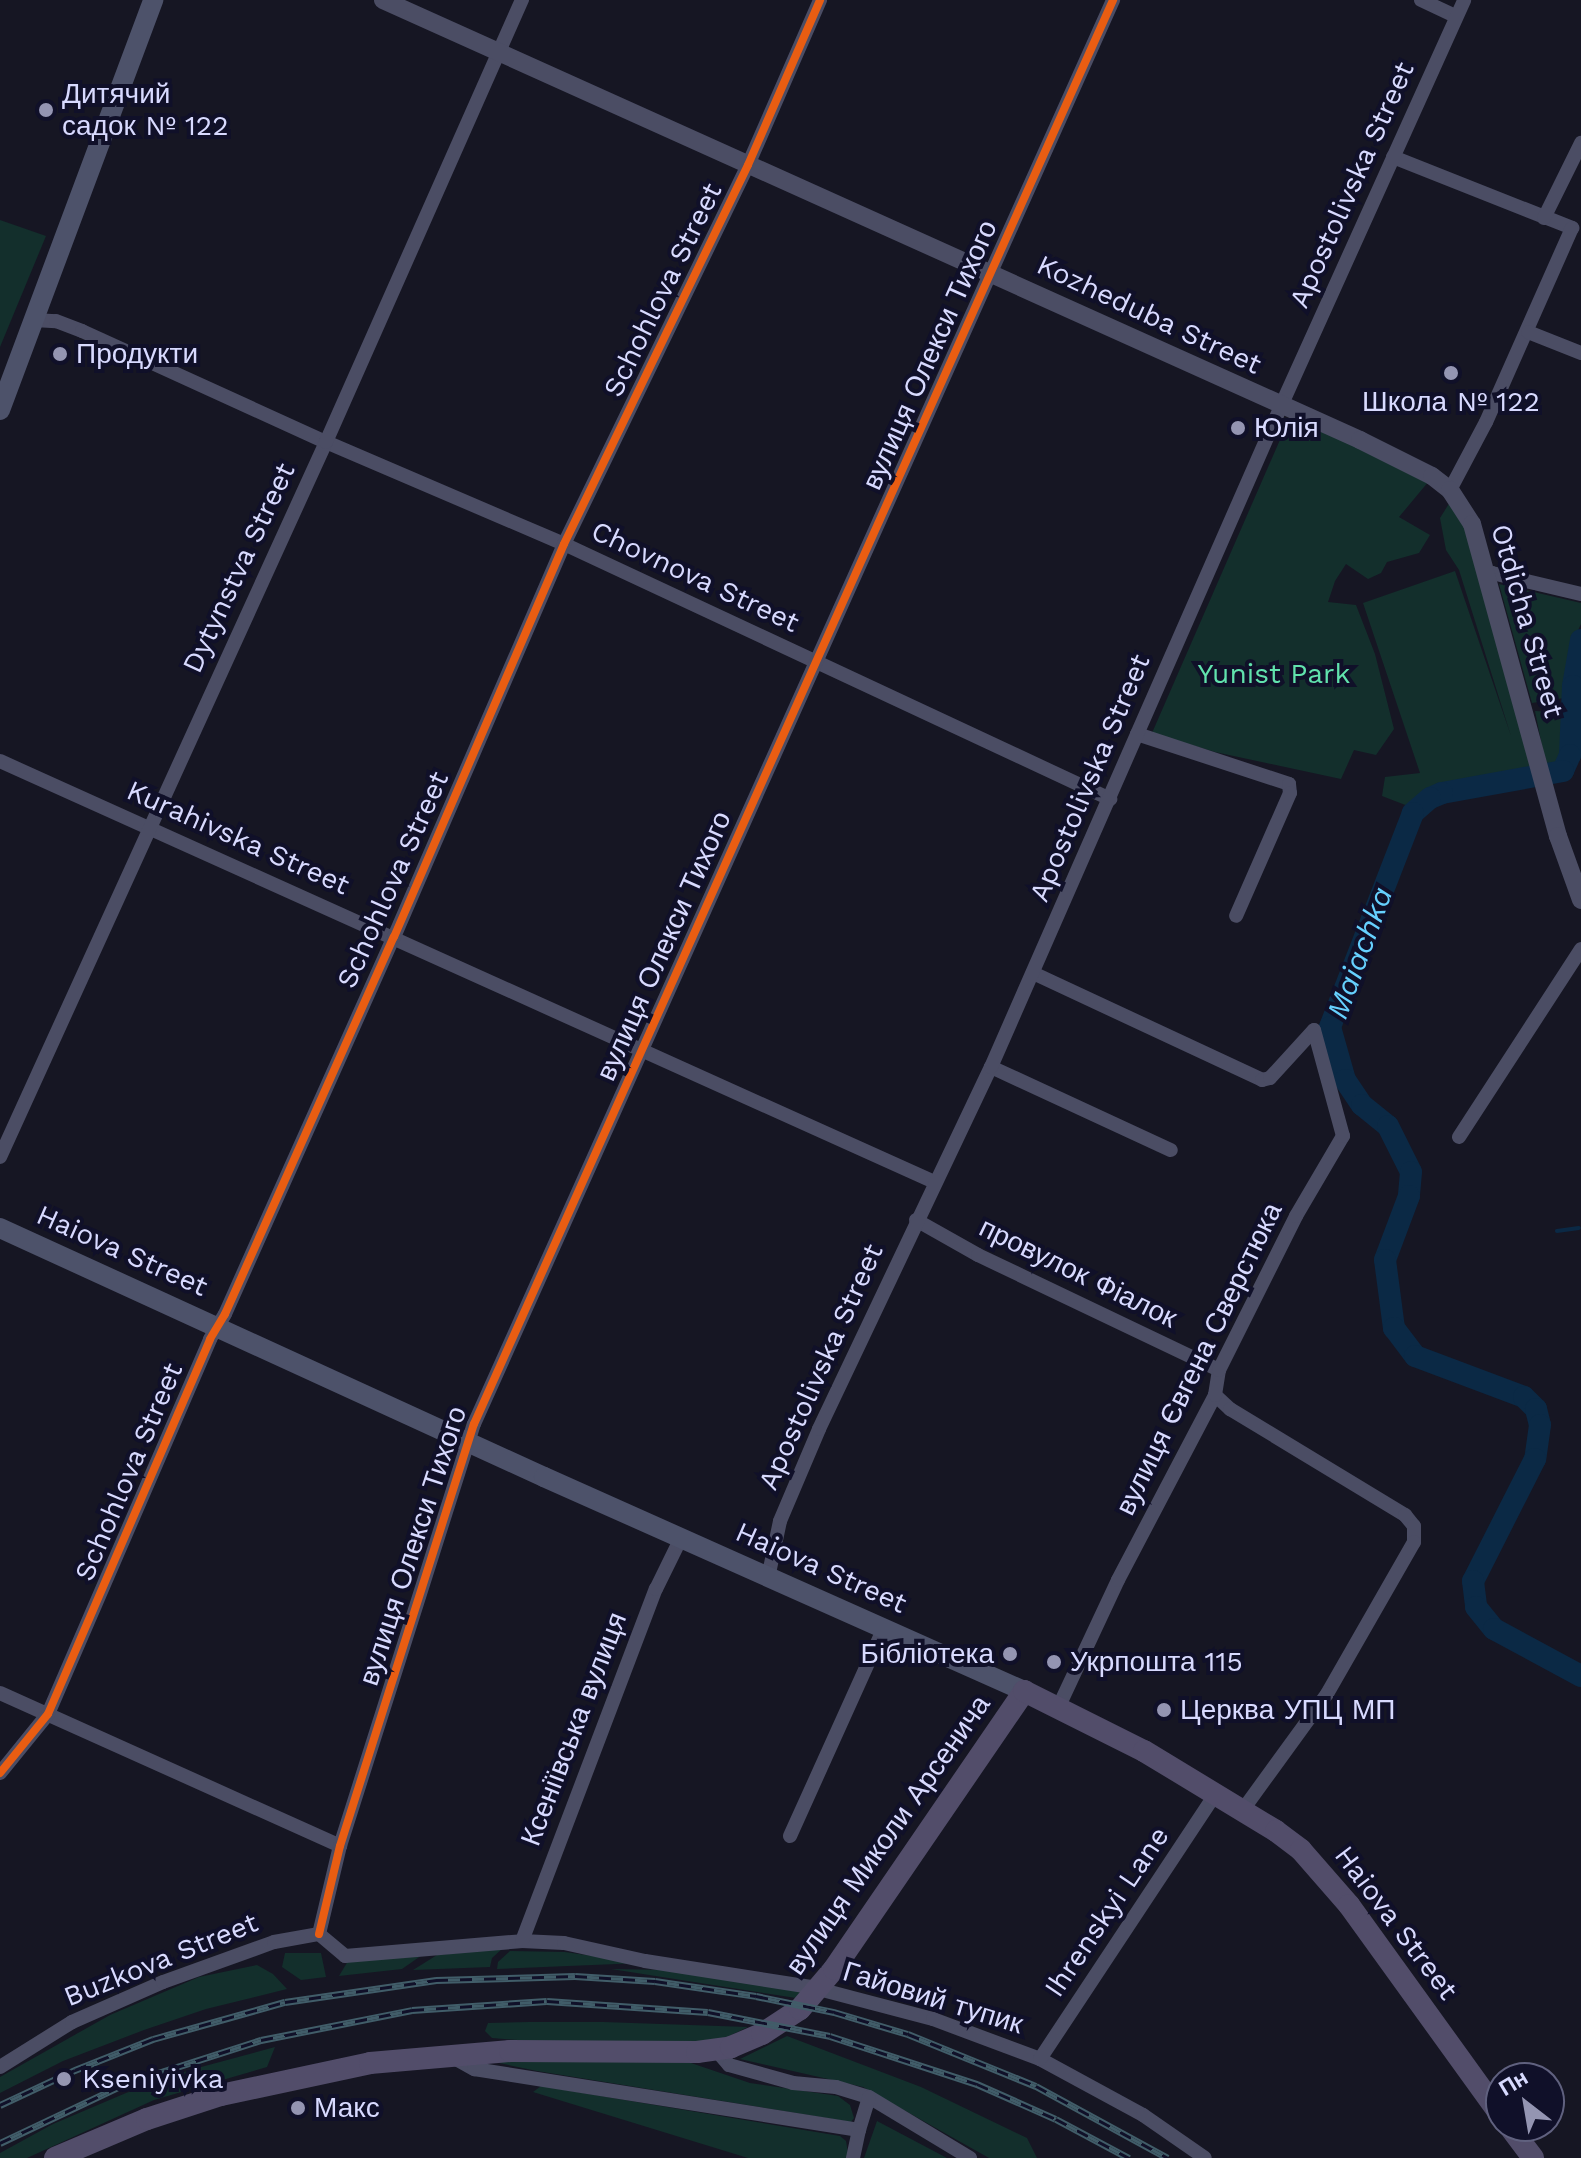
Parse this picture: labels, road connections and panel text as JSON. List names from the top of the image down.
{
  "streets": {
    "main road": ["Haiova Street", "вулиця Миколи Арсенича"],
    "street": [
      "Apostolivska Street",
      "Schohlova Street",
      "Kozheduba Street",
      "вулиця Олекси Тихого",
      "Dytynstva Street",
      "Chovnova Street",
      "Otdicha Street",
      "Kurahivska Street",
      "провулок Фіалок",
      "вулиця Євгена Сверстюка",
      "Ксеніївська вулиця",
      "Ihrenskyi Lane",
      "Buzkova Street",
      "Гайовий тупик"
    ]
  },
  "crossings": [
    ["Apostolivska Street", "Kozheduba Street"],
    ["Apostolivska Street", "Chovnova Street"],
    ["Apostolivska Street", "Kurahivska Street"],
    ["Apostolivska Street", "Haiova Street"],
    ["Apostolivska Street", "провулок Фіалок"],
    ["Apostolivska Street", "вулиця Євгена Сверстюка"],
    ["Schohlova Street", "Kozheduba Street"],
    ["Schohlova Street", "Chovnova Street"],
    ["Schohlova Street", "Kurahivska Street"],
    ["Schohlova Street", "Haiova Street"],
    ["Kozheduba Street", "вулиця Олекси Тихого"],
    ["Kozheduba Street", "Dytynstva Street"],
    ["Kozheduba Street", "Otdicha Street"],
    ["вулиця Олекси Тихого", "Chovnova Street"],
    ["вулиця Олекси Тихого", "Kurahivska Street"],
    ["вулиця Олекси Тихого", "Haiova Street"],
    ["вулиця Олекси Тихого", "Buzkova Street"],
    ["вулиця Олекси Тихого", "Гайовий тупик"],
    ["Dytynstva Street", "Chovnova Street"],
    ["Dytynstva Street", "Kurahivska Street"],
    ["Haiova Street", "вулиця Євгена Сверстюка"],
    ["Haiova Street", "Ксеніївська вулиця"],
    ["Haiova Street", "вулиця Миколи Арсенича"],
    ["Haiova Street", "Ihrenskyi Lane"],
    ["провулок Фіалок", "вулиця Євгена Сверстюка"],
    ["Ксеніївська вулиця", "Гайовий тупик"],
    ["Ihrenskyi Lane", "Гайовий тупик"],
    ["Buzkova Street", "Гайовий тупик"]
  ],
  "water": ["Maiachka"],
  "parks": ["Yunist Park"],
  "places": [
    "Дитячий садок № 122",
    "Продукти",
    "Школа № 122",
    "Юлія",
    "Бібліотека",
    "Укрпошта 115",
    "Церква УПЦ МП",
    "Kseniyivka",
    "Макс"
  ],
  "north": "top left"
}
